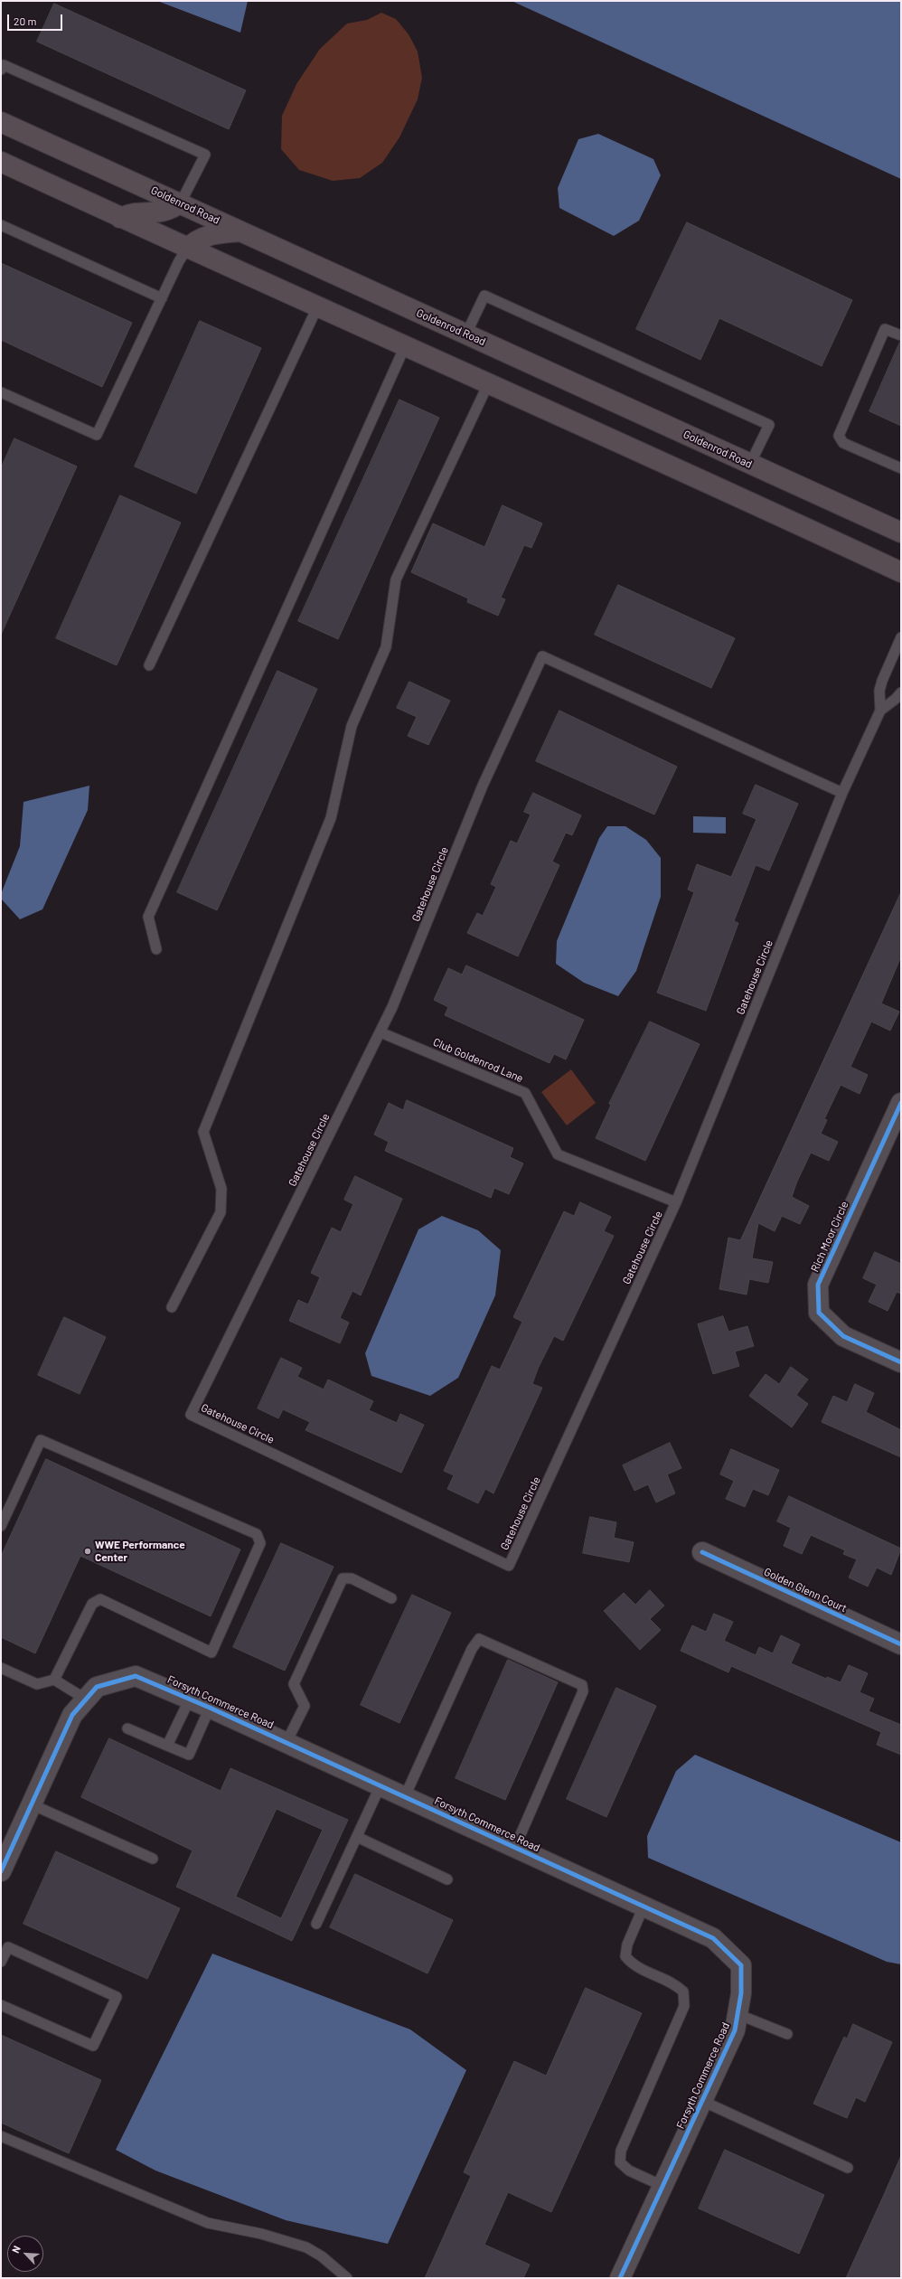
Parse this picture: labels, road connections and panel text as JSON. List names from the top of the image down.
{
  "streets": {
    "main road": ["Goldenrod Road"],
    "street": ["Rich Moor Circle", "Golden Glenn Court", "Forsyth Commerce Road"],
    "lane": ["Gatehouse Circle", "Club Goldenrod Lane"]
  },
  "crossings": [
    ["Gatehouse Circle", "Club Goldenrod Lane"]
  ],
  "places": ["WWE Performance Center"],
  "scale_bar": "20 m",
  "north": "top left"
}
